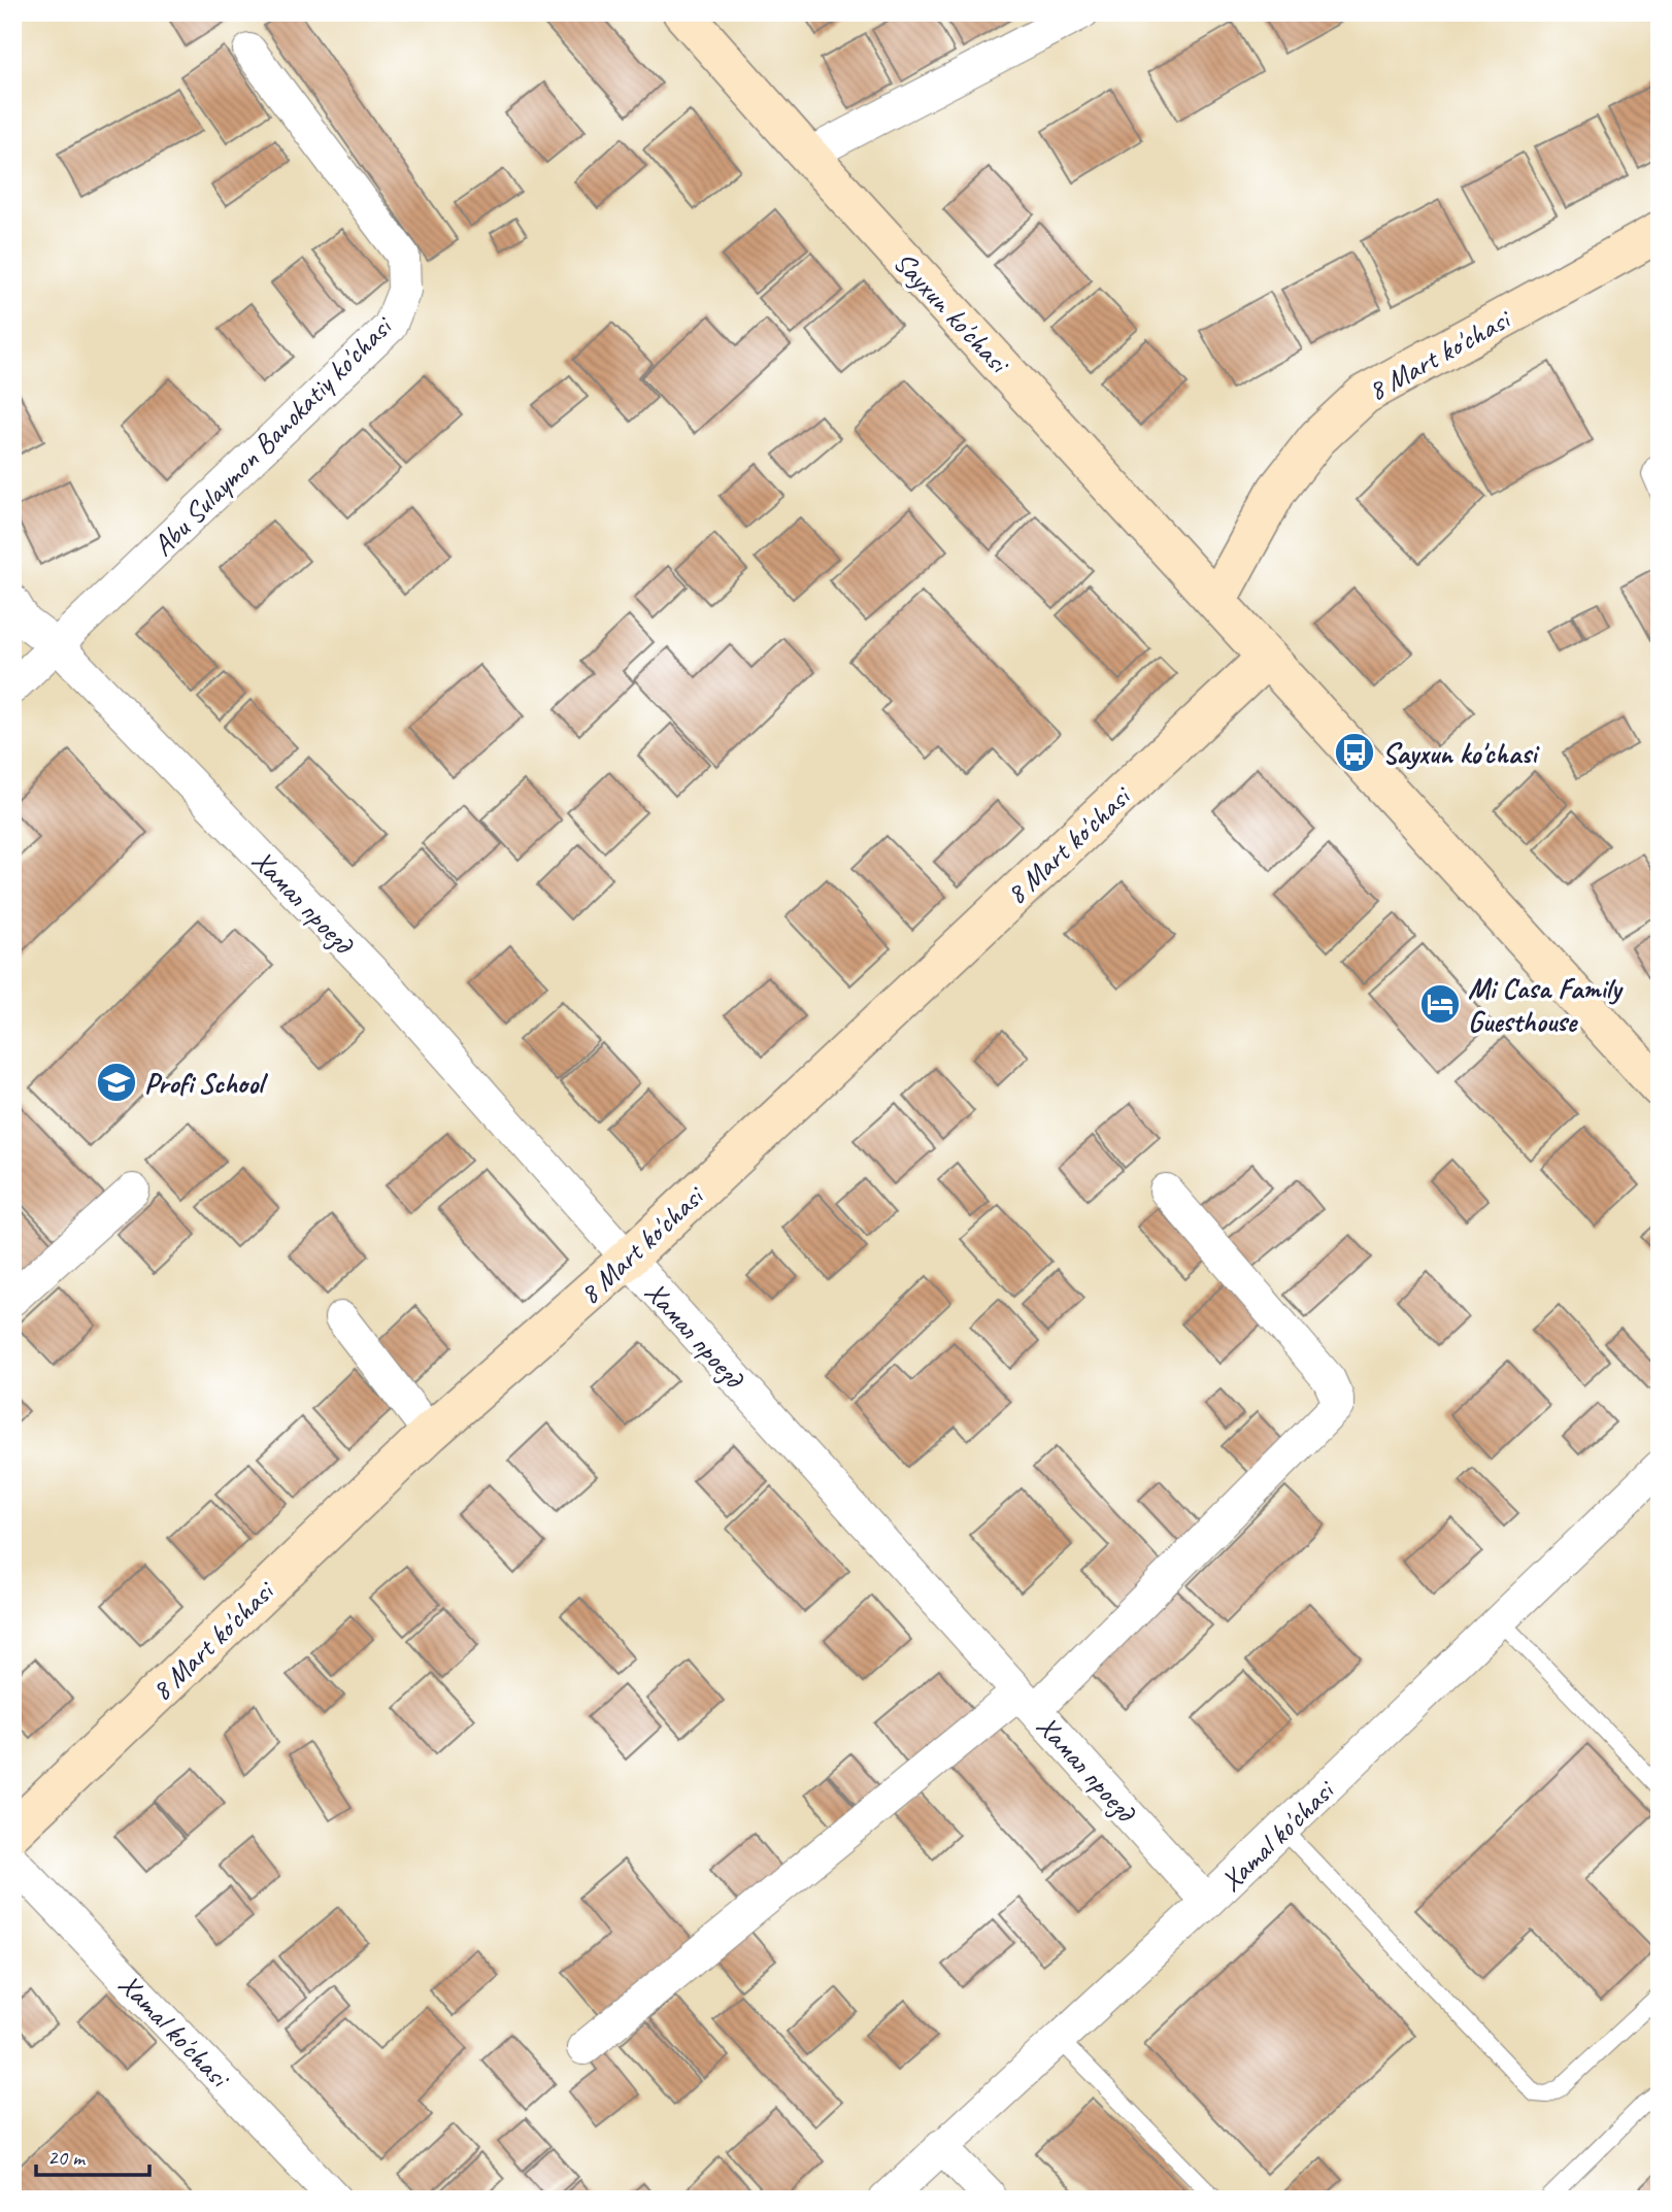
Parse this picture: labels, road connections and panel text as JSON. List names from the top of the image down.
{
  "streets": {
    "street": [
      "Sayxun ko'chasi",
      "8 Mart ko'chasi",
      "Abu Sulaymon Banokatiy ko'chasi",
      "Хамал проезд",
      "Xamal ko'chasi"
    ]
  },
  "crossings": [
    ["Sayxun ko'chasi", "8 Mart ko'chasi"],
    ["8 Mart ko'chasi", "Хамал проезд"],
    ["Abu Sulaymon Banokatiy ko'chasi", "Хамал проезд"],
    ["Хамал проезд", "Xamal ko'chasi"]
  ],
  "places": {
    "bus stop": ["Sayxun ko'chasi"],
    "hotel": ["Mi Casa Family Guesthouse"],
    "school or university": ["Profi School"]
  },
  "scale_bar": "20 m"
}
